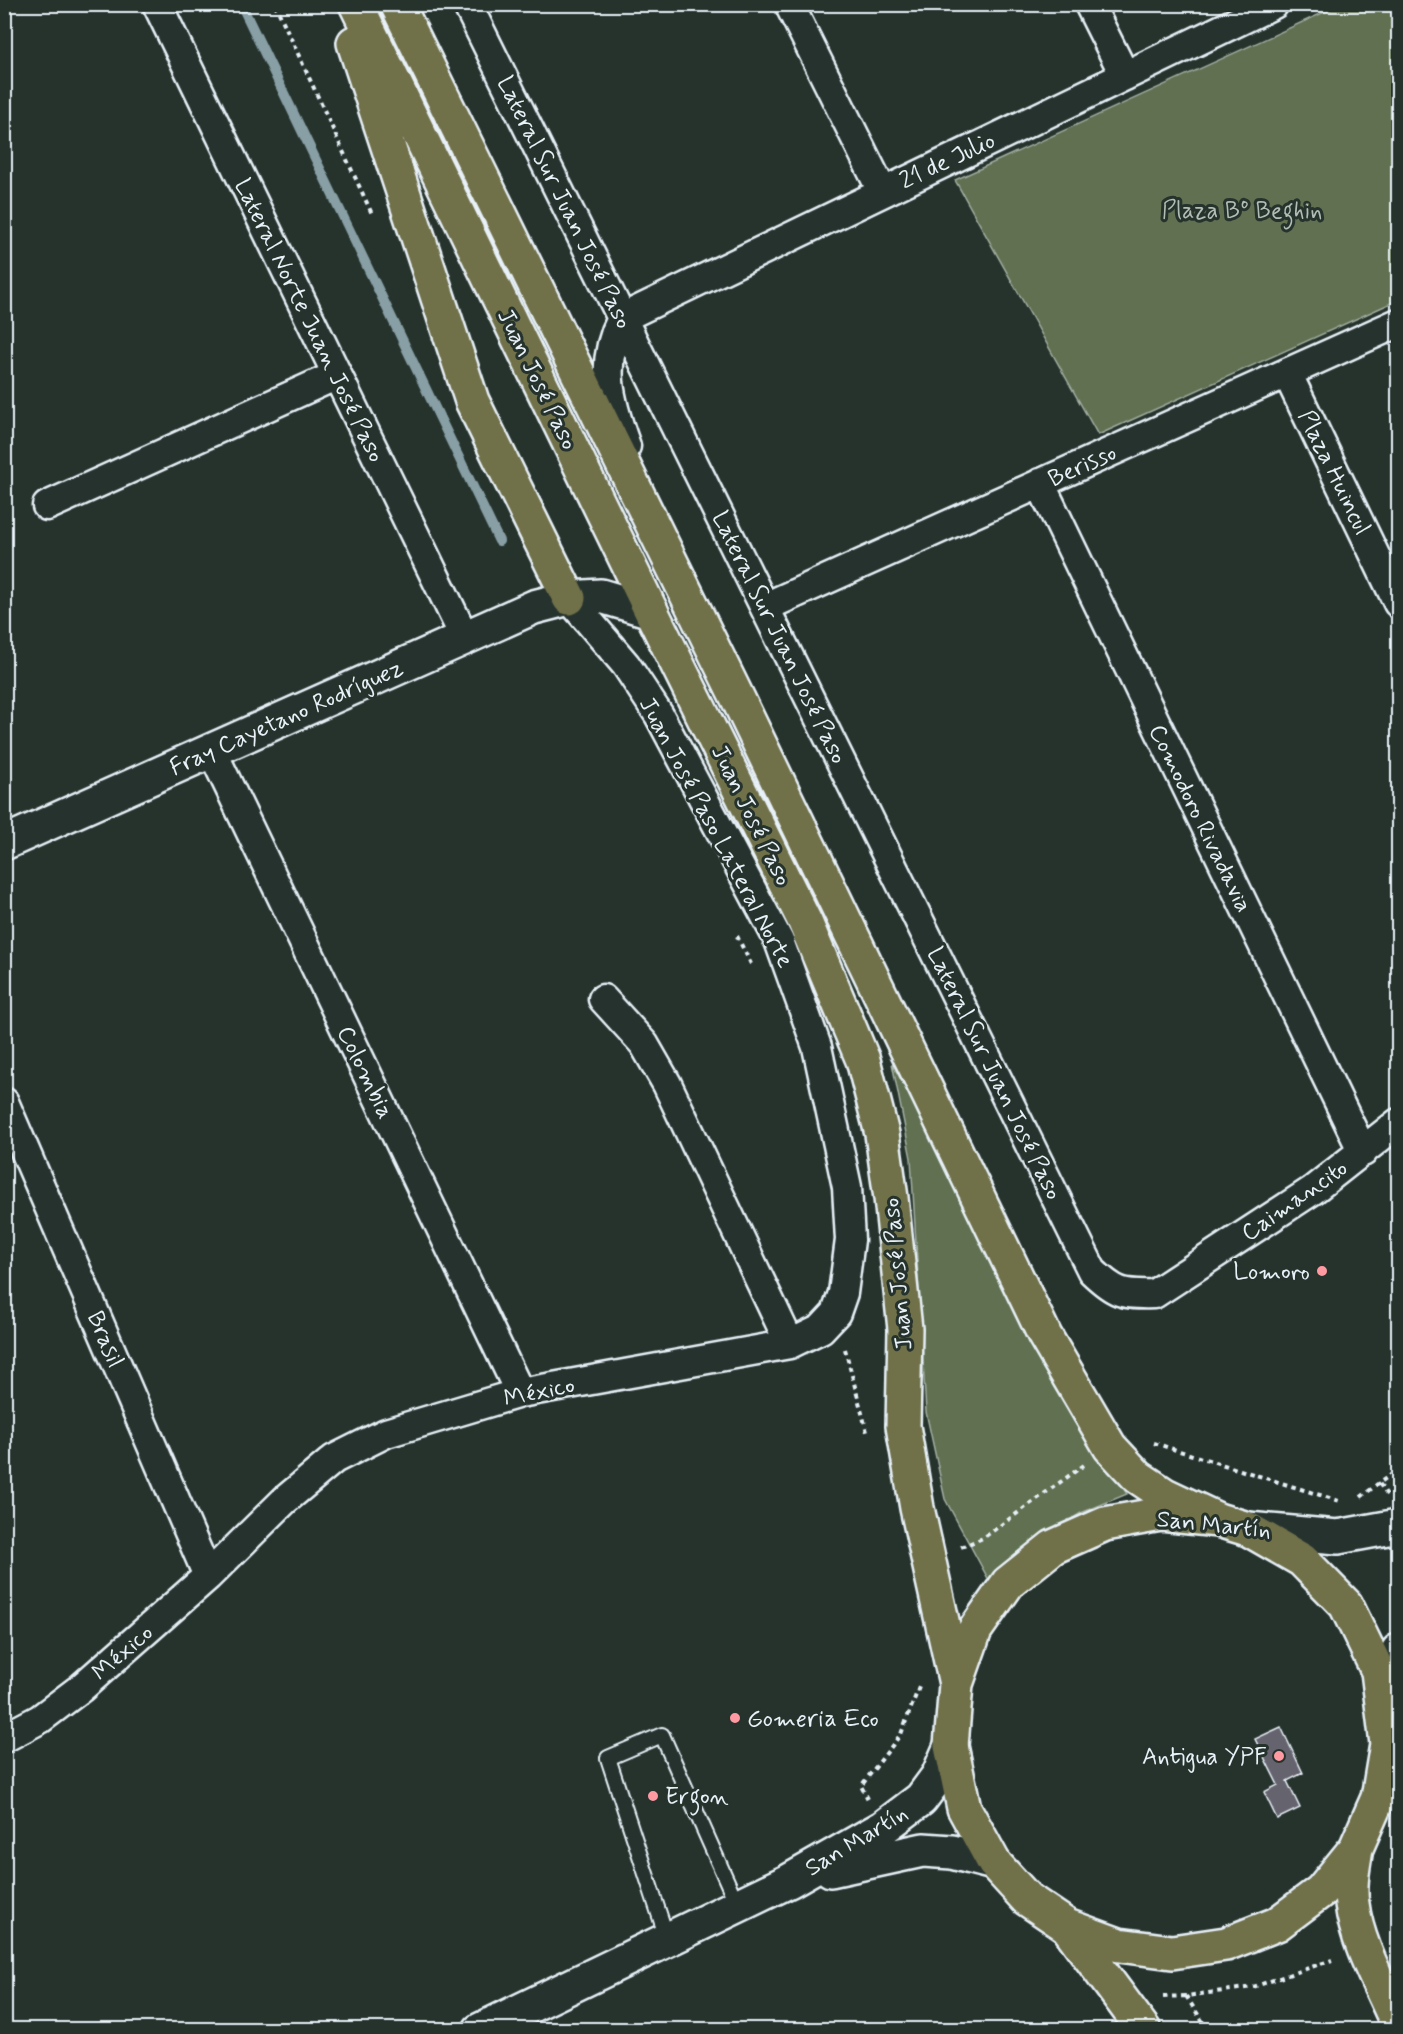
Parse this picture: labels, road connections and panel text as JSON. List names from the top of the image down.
{
  "streets": {
    "highway": ["Juan José Paso", "San Martín"],
    "main road": ["Fray Cayetano Rodríguez"],
    "street": [
      "21 de Julio",
      "Lateral Sur Juan José Paso",
      "Lateral Norte Juan José Paso",
      "Berisso",
      "Plaza Huincul",
      "Comodoro Rivadavia",
      "Juan José Paso Lateral Norte",
      "Colombia",
      "Caimancito",
      "Brasil",
      "México"
    ]
  },
  "crossings": [
    ["21 de Julio", "Lateral Sur Juan José Paso"],
    ["Lateral Sur Juan José Paso", "Berisso"],
    ["Lateral Sur Juan José Paso", "Caimancito"],
    ["Lateral Norte Juan José Paso", "Fray Cayetano Rodríguez"],
    ["Juan José Paso", "Fray Cayetano Rodríguez"],
    ["Juan José Paso", "San Martín"],
    ["Berisso", "Plaza Huincul"],
    ["Berisso", "Comodoro Rivadavia"],
    ["Fray Cayetano Rodríguez", "Juan José Paso Lateral Norte"],
    ["Fray Cayetano Rodríguez", "Colombia"],
    ["Comodoro Rivadavia", "Caimancito"],
    ["Juan José Paso Lateral Norte", "México"],
    ["Colombia", "México"],
    ["Brasil", "México"]
  ],
  "parks": ["Plaza Bº Beghin"],
  "places": [
    "Lomoro",
    "Gomeria Eco",
    "Antigua YPF",
    "Ergon"
  ]
}
